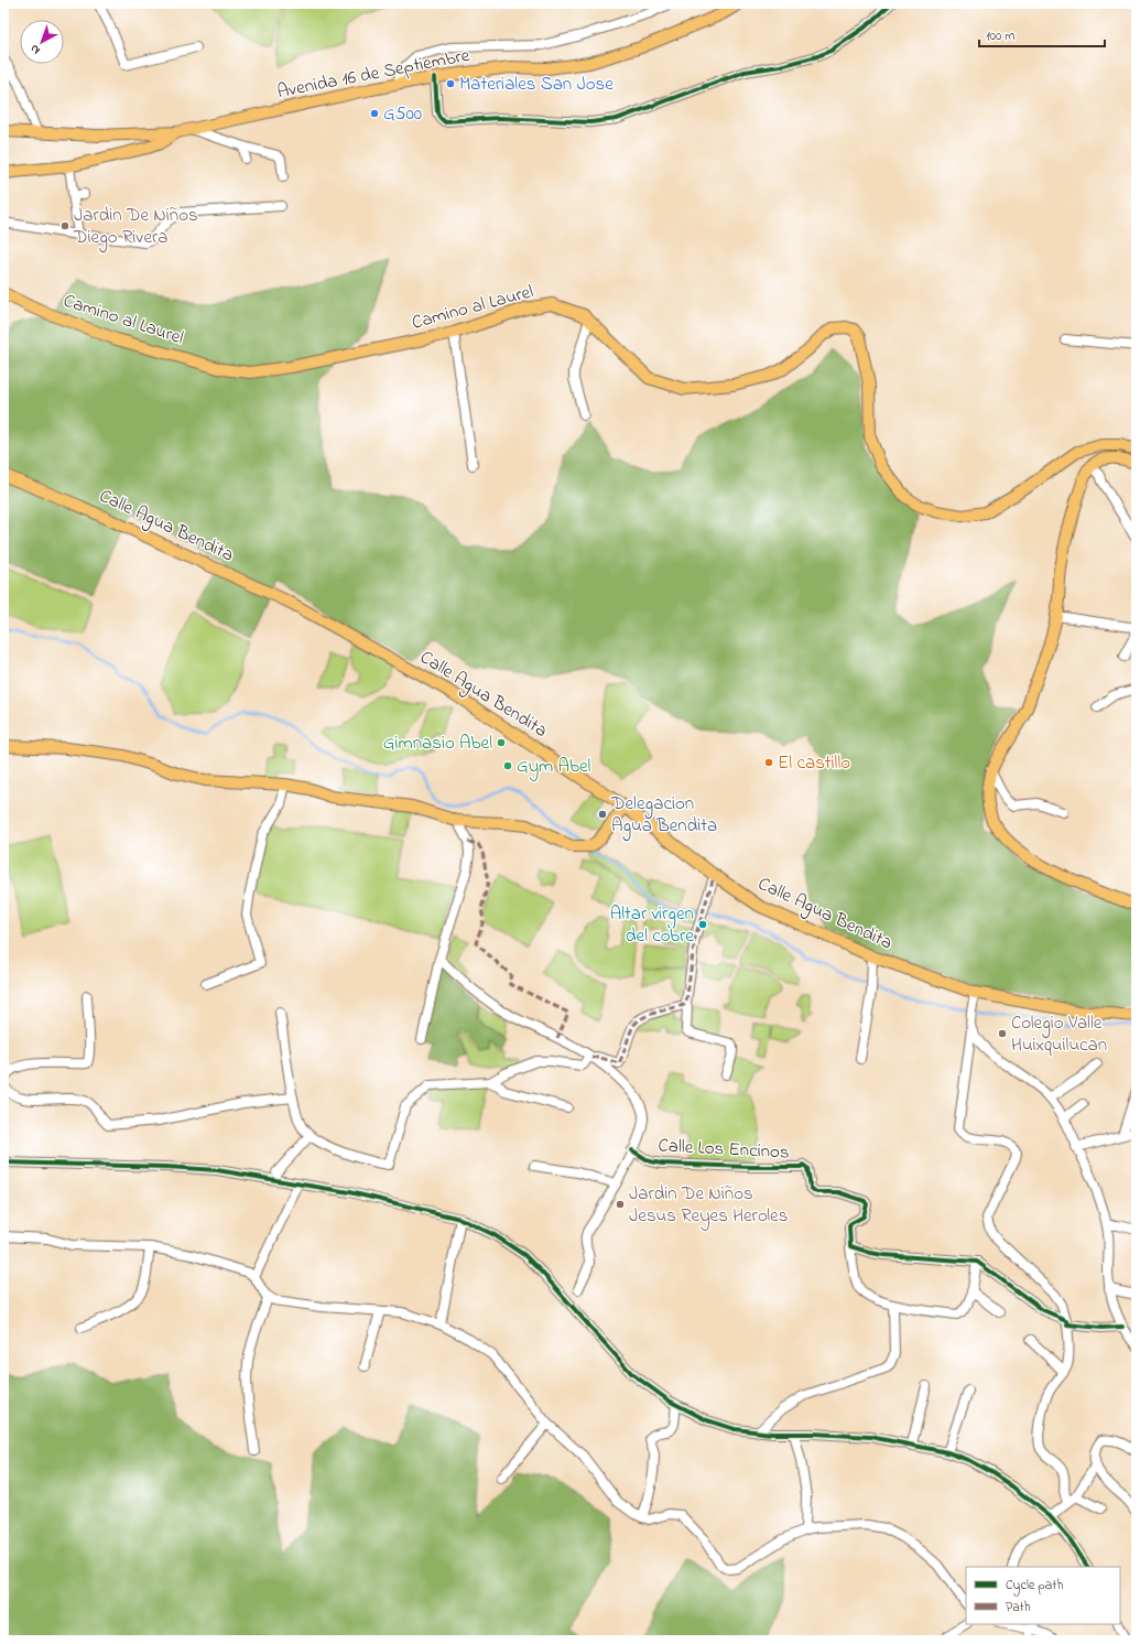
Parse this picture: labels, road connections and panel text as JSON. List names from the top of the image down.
{
  "streets": {
    "main road": ["Avenida 16 de Septiembre", "Camino al Laurel", "Calle Agua Bendita"],
    "street": ["Calle Los Encinos"]
  },
  "places": [
    "Materiales San Jose",
    "G500",
    "Jardin De Niños Diego Rivera",
    "Gimnasio Abel",
    "El castillo",
    "Gym Abel",
    "Delegacion Agua Bendita",
    "Altar virgen del cobre",
    "Colegio Valle Huixquilucan",
    "Jardin De Niños Jesus Reyes Heroles"
  ],
  "legend": ["Cycle path", "Path"],
  "scale_bar": "100 m",
  "north": "bottom left"
}
